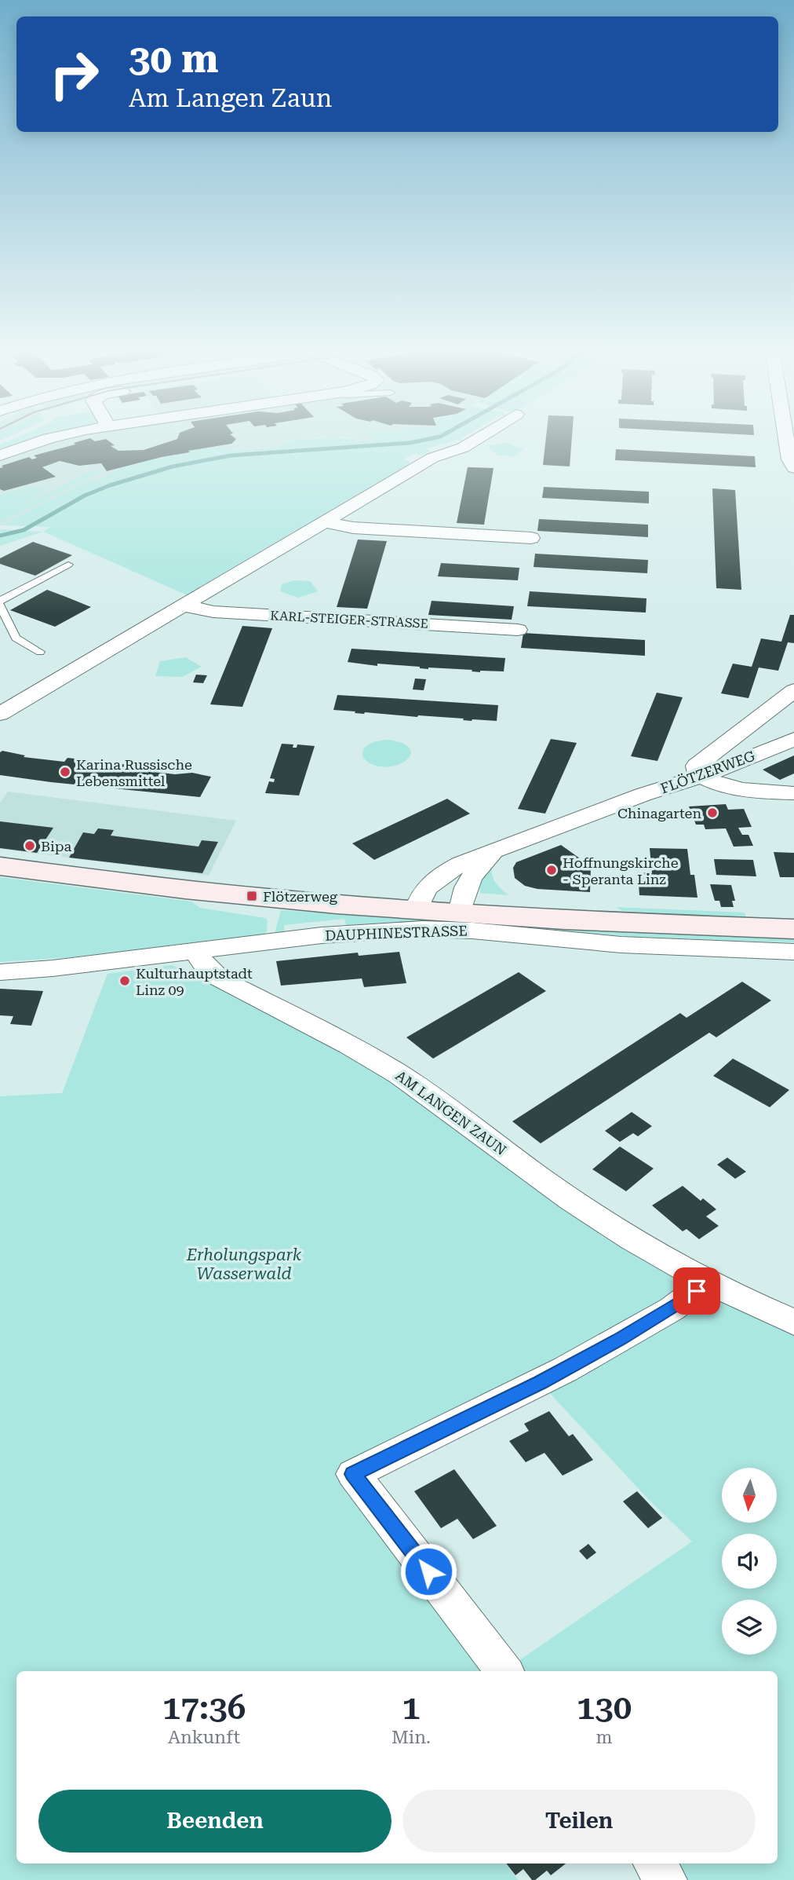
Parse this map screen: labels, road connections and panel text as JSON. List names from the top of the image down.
{
  "streets": {
    "main road": ["DAUPHINESTRASSE"],
    "street": ["KARL-STEIGER-STRASSE", "FLÖTZERWEG", "AM LANGEN ZAUN"]
  },
  "crossings": [
    ["FLÖTZERWEG", "DAUPHINESTRASSE"],
    ["DAUPHINESTRASSE", "AM LANGEN ZAUN"]
  ],
  "parks": ["Erholungspark Wasserwald"],
  "places": {
    "other": [
      "Karina Russische Lebensmittel",
      "Chinagarten",
      "Bipa",
      "Hoffnungskirche - Speranta Linz",
      "Kulturhauptstadt Linz 09"
    ],
    "transit": ["Flötzerweg"]
  },
  "north": "bottom",
  "page": {
    "turn": ["30 m", "Am Langen Zaun"],
    "eta": [
      "17:36",
      "Ankunft",
      "1",
      "Min.",
      "130",
      "m"
    ],
    "buttons": ["Beenden", "Teilen"]
  }
}
